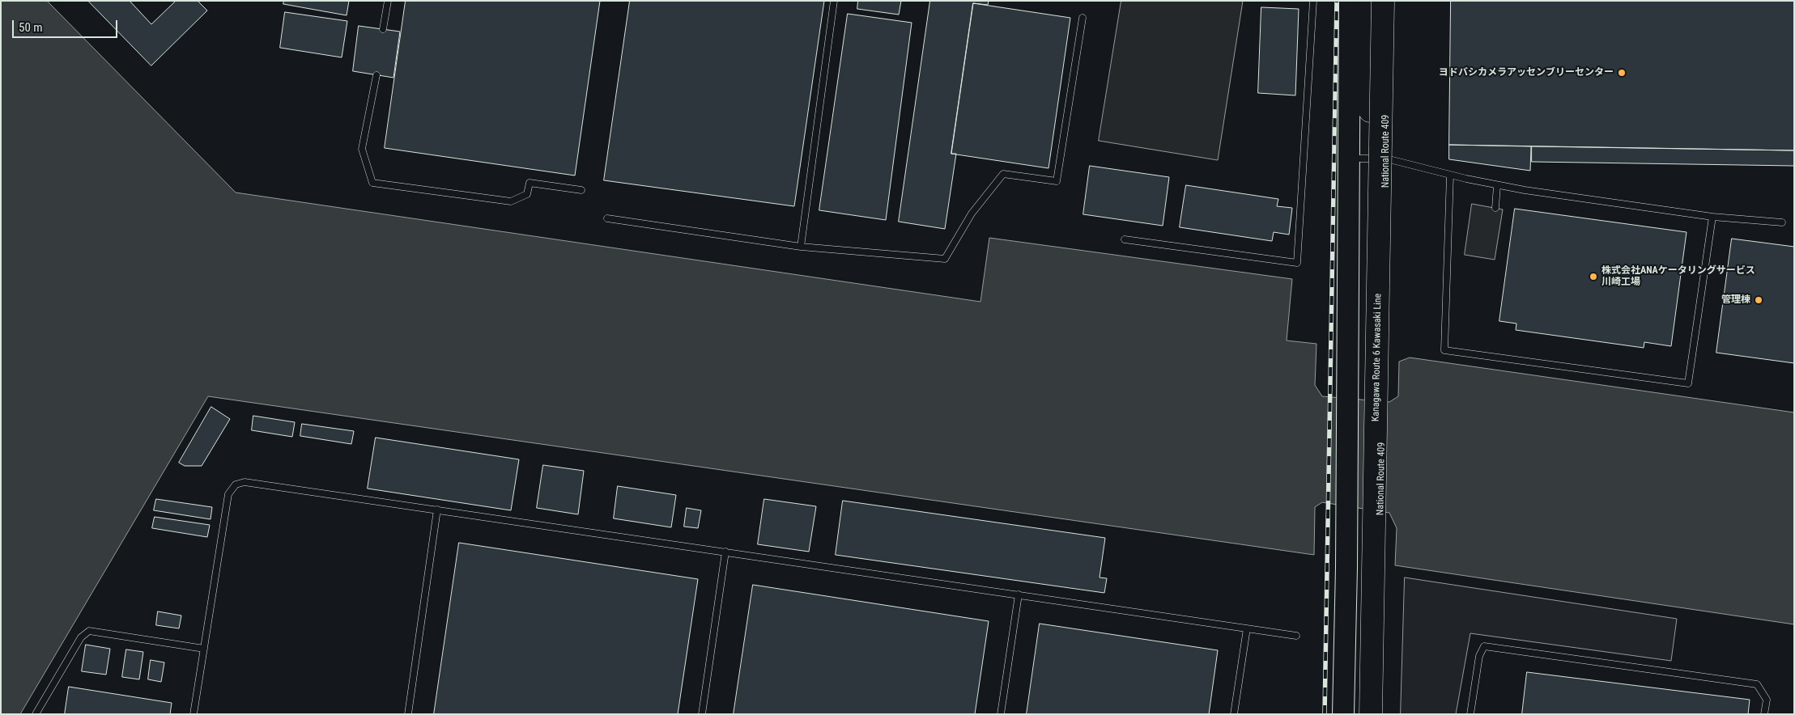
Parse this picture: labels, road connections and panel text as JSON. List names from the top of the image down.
{
  "streets": {
    "highway": ["National Route 409", "Kanagawa Route 6 Kawasaki Line"]
  },
  "places": ["ヨドバシカメラアッセンブリーセンター", "株式会社ANAケータリングサービス 川崎工場", "管理棟"],
  "scale_bar": "50 m"
}
